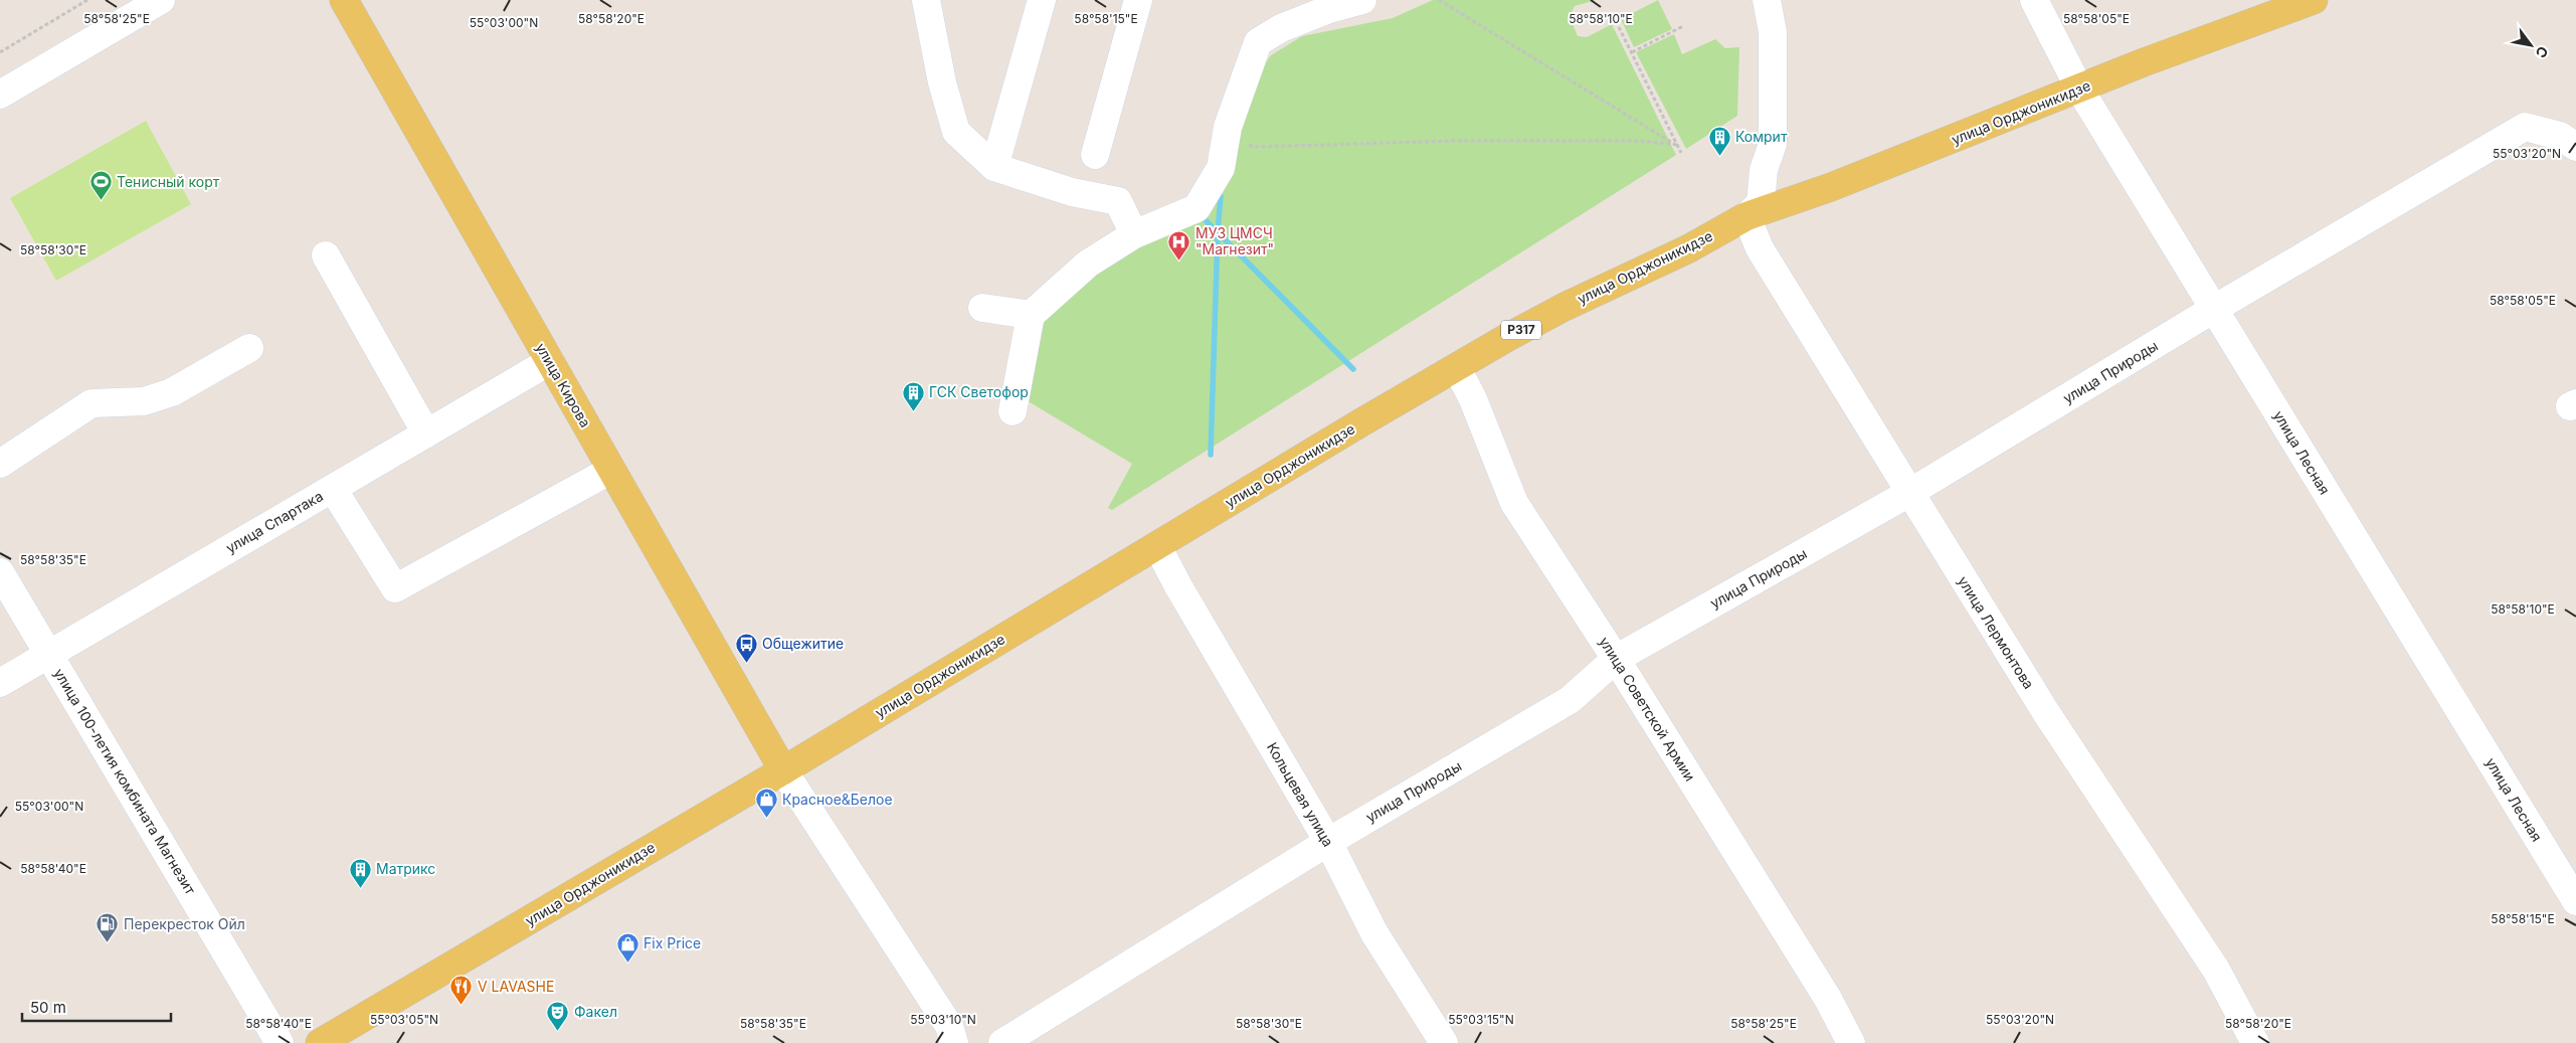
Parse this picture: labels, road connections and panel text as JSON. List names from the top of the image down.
{
  "streets": {
    "main road": ["улица Орджоникидзе", "Р317", "улица Кирова"],
    "street": [
      "улица Природы",
      "улица Лесная",
      "улица Спартака",
      "улица Лермонтова",
      "улица Советской Армии",
      "улица 100-летия комбината Магнезит",
      "Кольцевая улица"
    ]
  },
  "crossings": [
    ["улица Орджоникидзе", "улица Кирова"],
    ["улица Орджоникидзе", "улица Лесная"],
    ["улица Орджоникидзе", "улица Лермонтова"],
    ["улица Орджоникидзе", "улица Советской Армии"],
    ["улица Орджоникидзе", "Кольцевая улица"],
    ["улица Природы", "улица Лесная"],
    ["улица Природы", "улица Лермонтова"],
    ["улица Природы", "улица Советской Армии"],
    ["улица Природы", "Кольцевая улица"],
    ["улица Кирова", "улица Спартака"],
    ["улица Спартака", "улица 100-летия комбината Магнезит"]
  ],
  "places": {
    "building": ["Комрит", "ГСК Светофор", "Матрикс"],
    "sports": ["Тенисный корт"],
    "hospital": ["МУЗ ЦМСЧ \"Магнезит\""],
    "bus stop": ["Общежитие"],
    "shop": ["Красное&Белое", "Fix Price"],
    "fuel station": ["Перекресток Ойл"],
    "restaurant": ["V LAVASHE"],
    "theatre": ["Факел"]
  },
  "scale_bar": "50 m",
  "north": "bottom right",
  "coordinates": [
    "58°58'25\"E",
    "58°58'20\"E",
    "58°58'15\"E",
    "58°58'10\"E",
    "58°58'05\"E",
    "55°03'00\"N",
    "55°03'20\"N",
    "58°58'30\"E",
    "58°58'35\"E",
    "58°58'40\"E",
    "55°03'05\"N",
    "55°03'10\"N",
    "55°03'15\"N"
  ]
}
